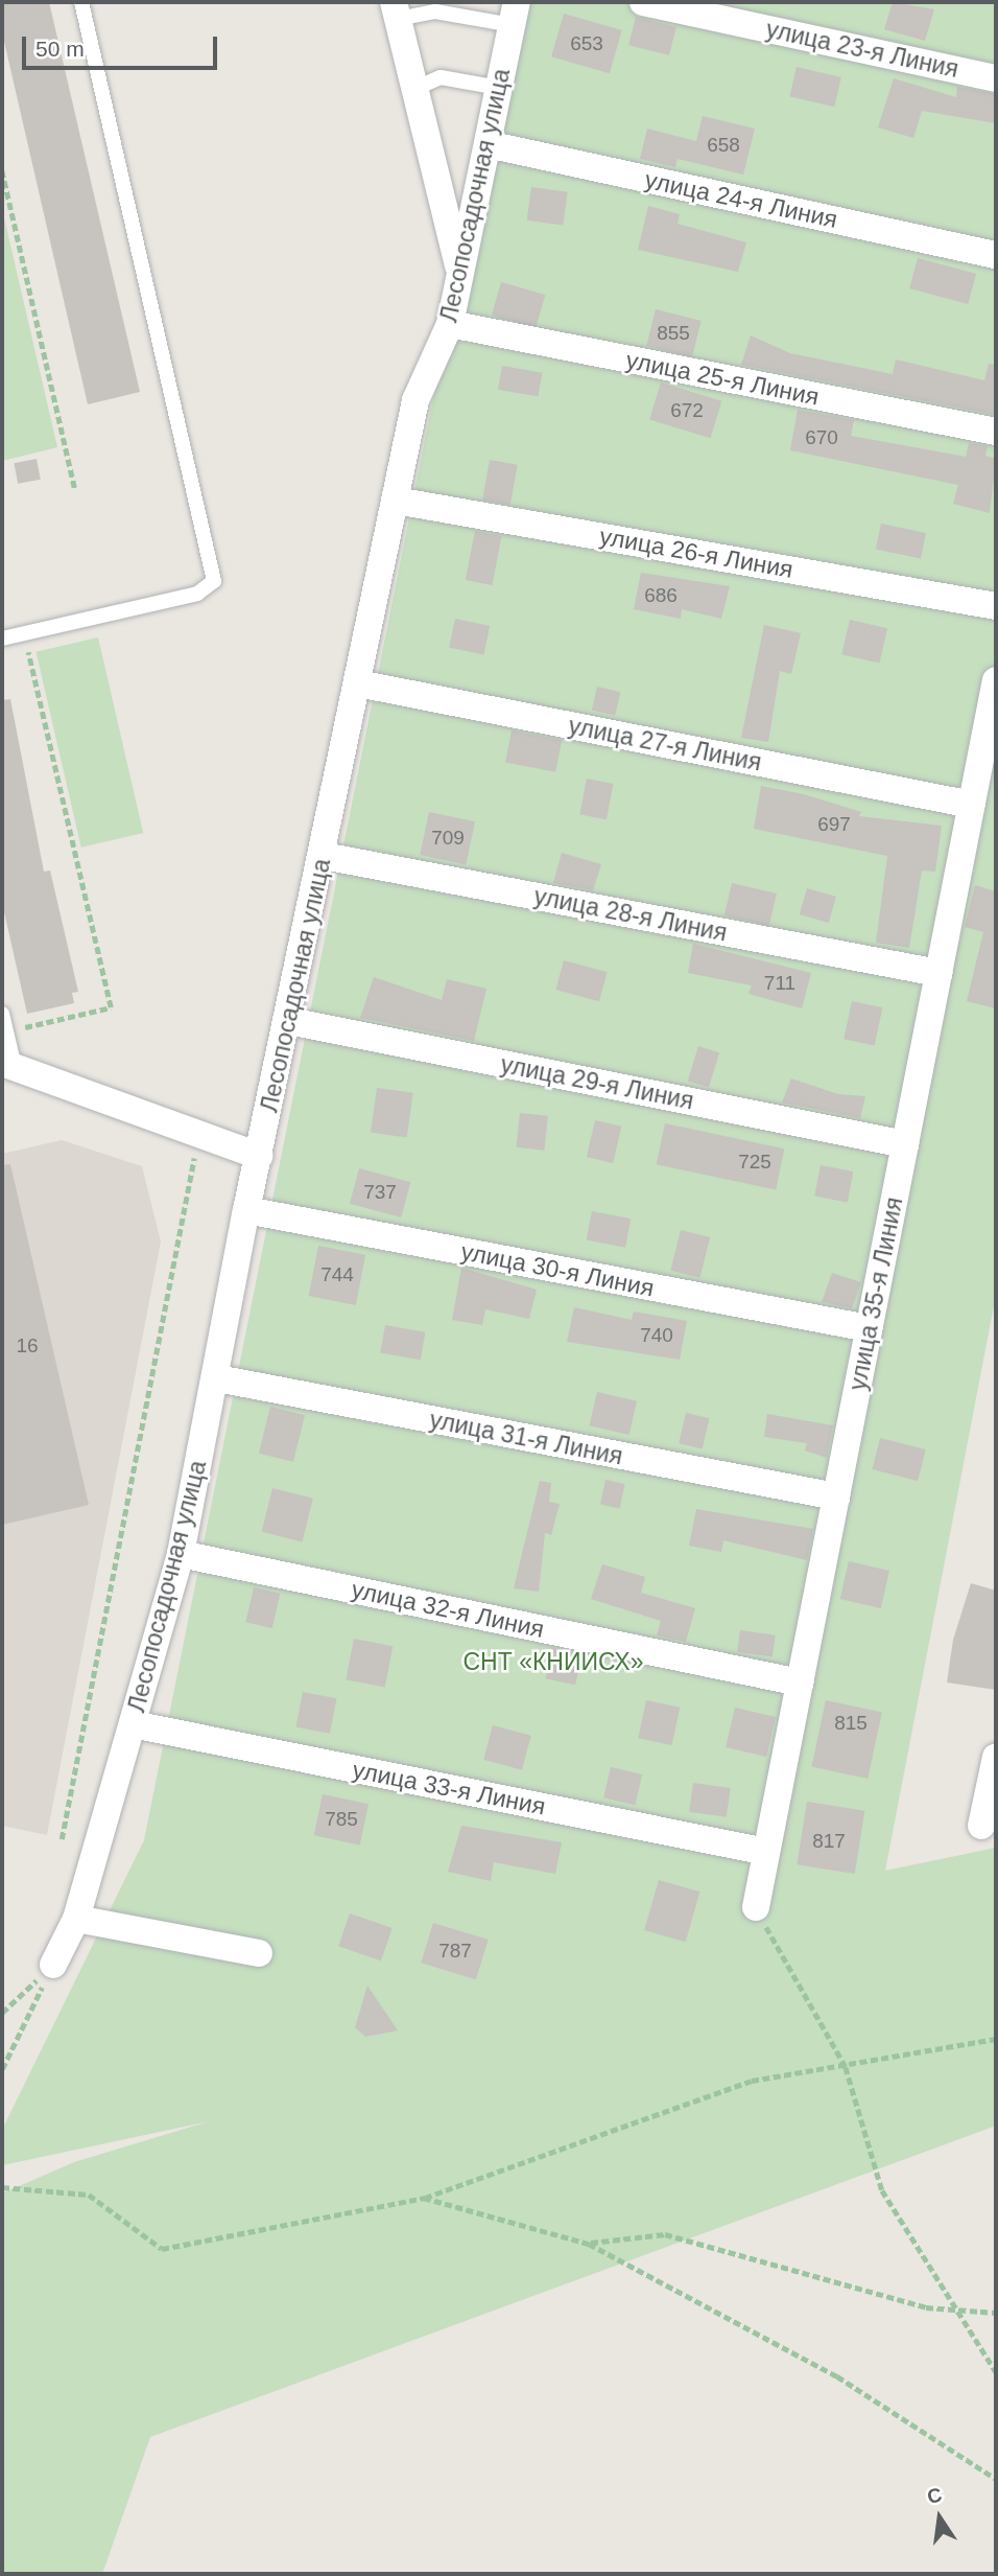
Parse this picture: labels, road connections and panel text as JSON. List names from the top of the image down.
{
  "streets": {
    "street": [
      "улица 23-я Линия",
      "Лесопосадочная улица",
      "улица 24-я Линия",
      "улица 25-я Линия",
      "улица 26-я Линия",
      "улица 27-я Линия",
      "улица 28-я Линия",
      "улица 29-я Линия",
      "улица 30-я Линия",
      "улица 35-я Линия",
      "улица 31-я Линия",
      "улица 32-я Линия",
      "улица 33-я Линия"
    ]
  },
  "crossings": [
    ["Лесопосадочная улица", "улица 24-я Линия"],
    ["Лесопосадочная улица", "улица 25-я Линия"],
    ["Лесопосадочная улица", "улица 26-я Линия"],
    ["Лесопосадочная улица", "улица 27-я Линия"],
    ["Лесопосадочная улица", "улица 28-я Линия"],
    ["Лесопосадочная улица", "улица 29-я Линия"],
    ["Лесопосадочная улица", "улица 30-я Линия"],
    ["Лесопосадочная улица", "улица 31-я Линия"],
    ["Лесопосадочная улица", "улица 32-я Линия"],
    ["Лесопосадочная улица", "улица 33-я Линия"],
    ["улица 27-я Линия", "улица 35-я Линия"],
    ["улица 28-я Линия", "улица 35-я Линия"],
    ["улица 29-я Линия", "улица 35-я Линия"],
    ["улица 30-я Линия", "улица 35-я Линия"],
    ["улица 35-я Линия", "улица 31-я Линия"],
    ["улица 35-я Линия", "улица 32-я Линия"],
    ["улица 35-я Линия", "улица 33-я Линия"]
  ],
  "parks": ["СНТ «КНИИСХ»"],
  "house_numbers": [
    "653",
    "658",
    "855",
    "672",
    "670",
    "686",
    "697",
    "709",
    "711",
    "725",
    "737",
    "744",
    "740",
    "16",
    "815",
    "785",
    "817",
    "787"
  ],
  "scale_bar": "50 m",
  "north": "top"
}
